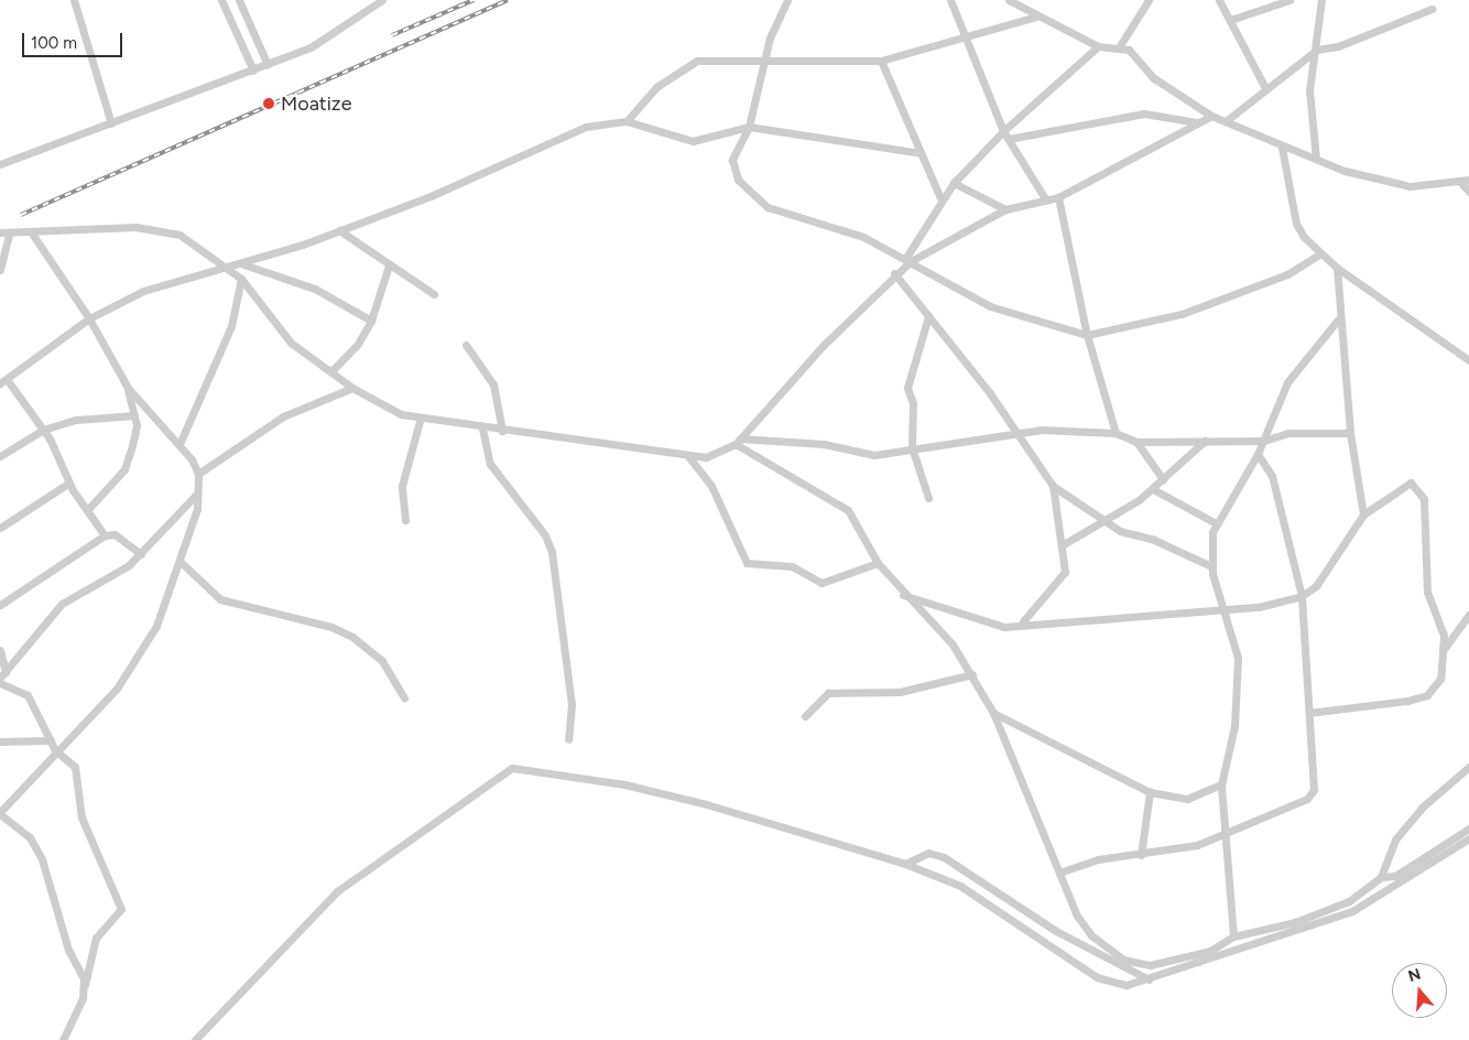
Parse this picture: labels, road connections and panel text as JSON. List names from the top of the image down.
{
  "places": ["Moatize"],
  "scale_bar": "100 m",
  "north": "top"
}
